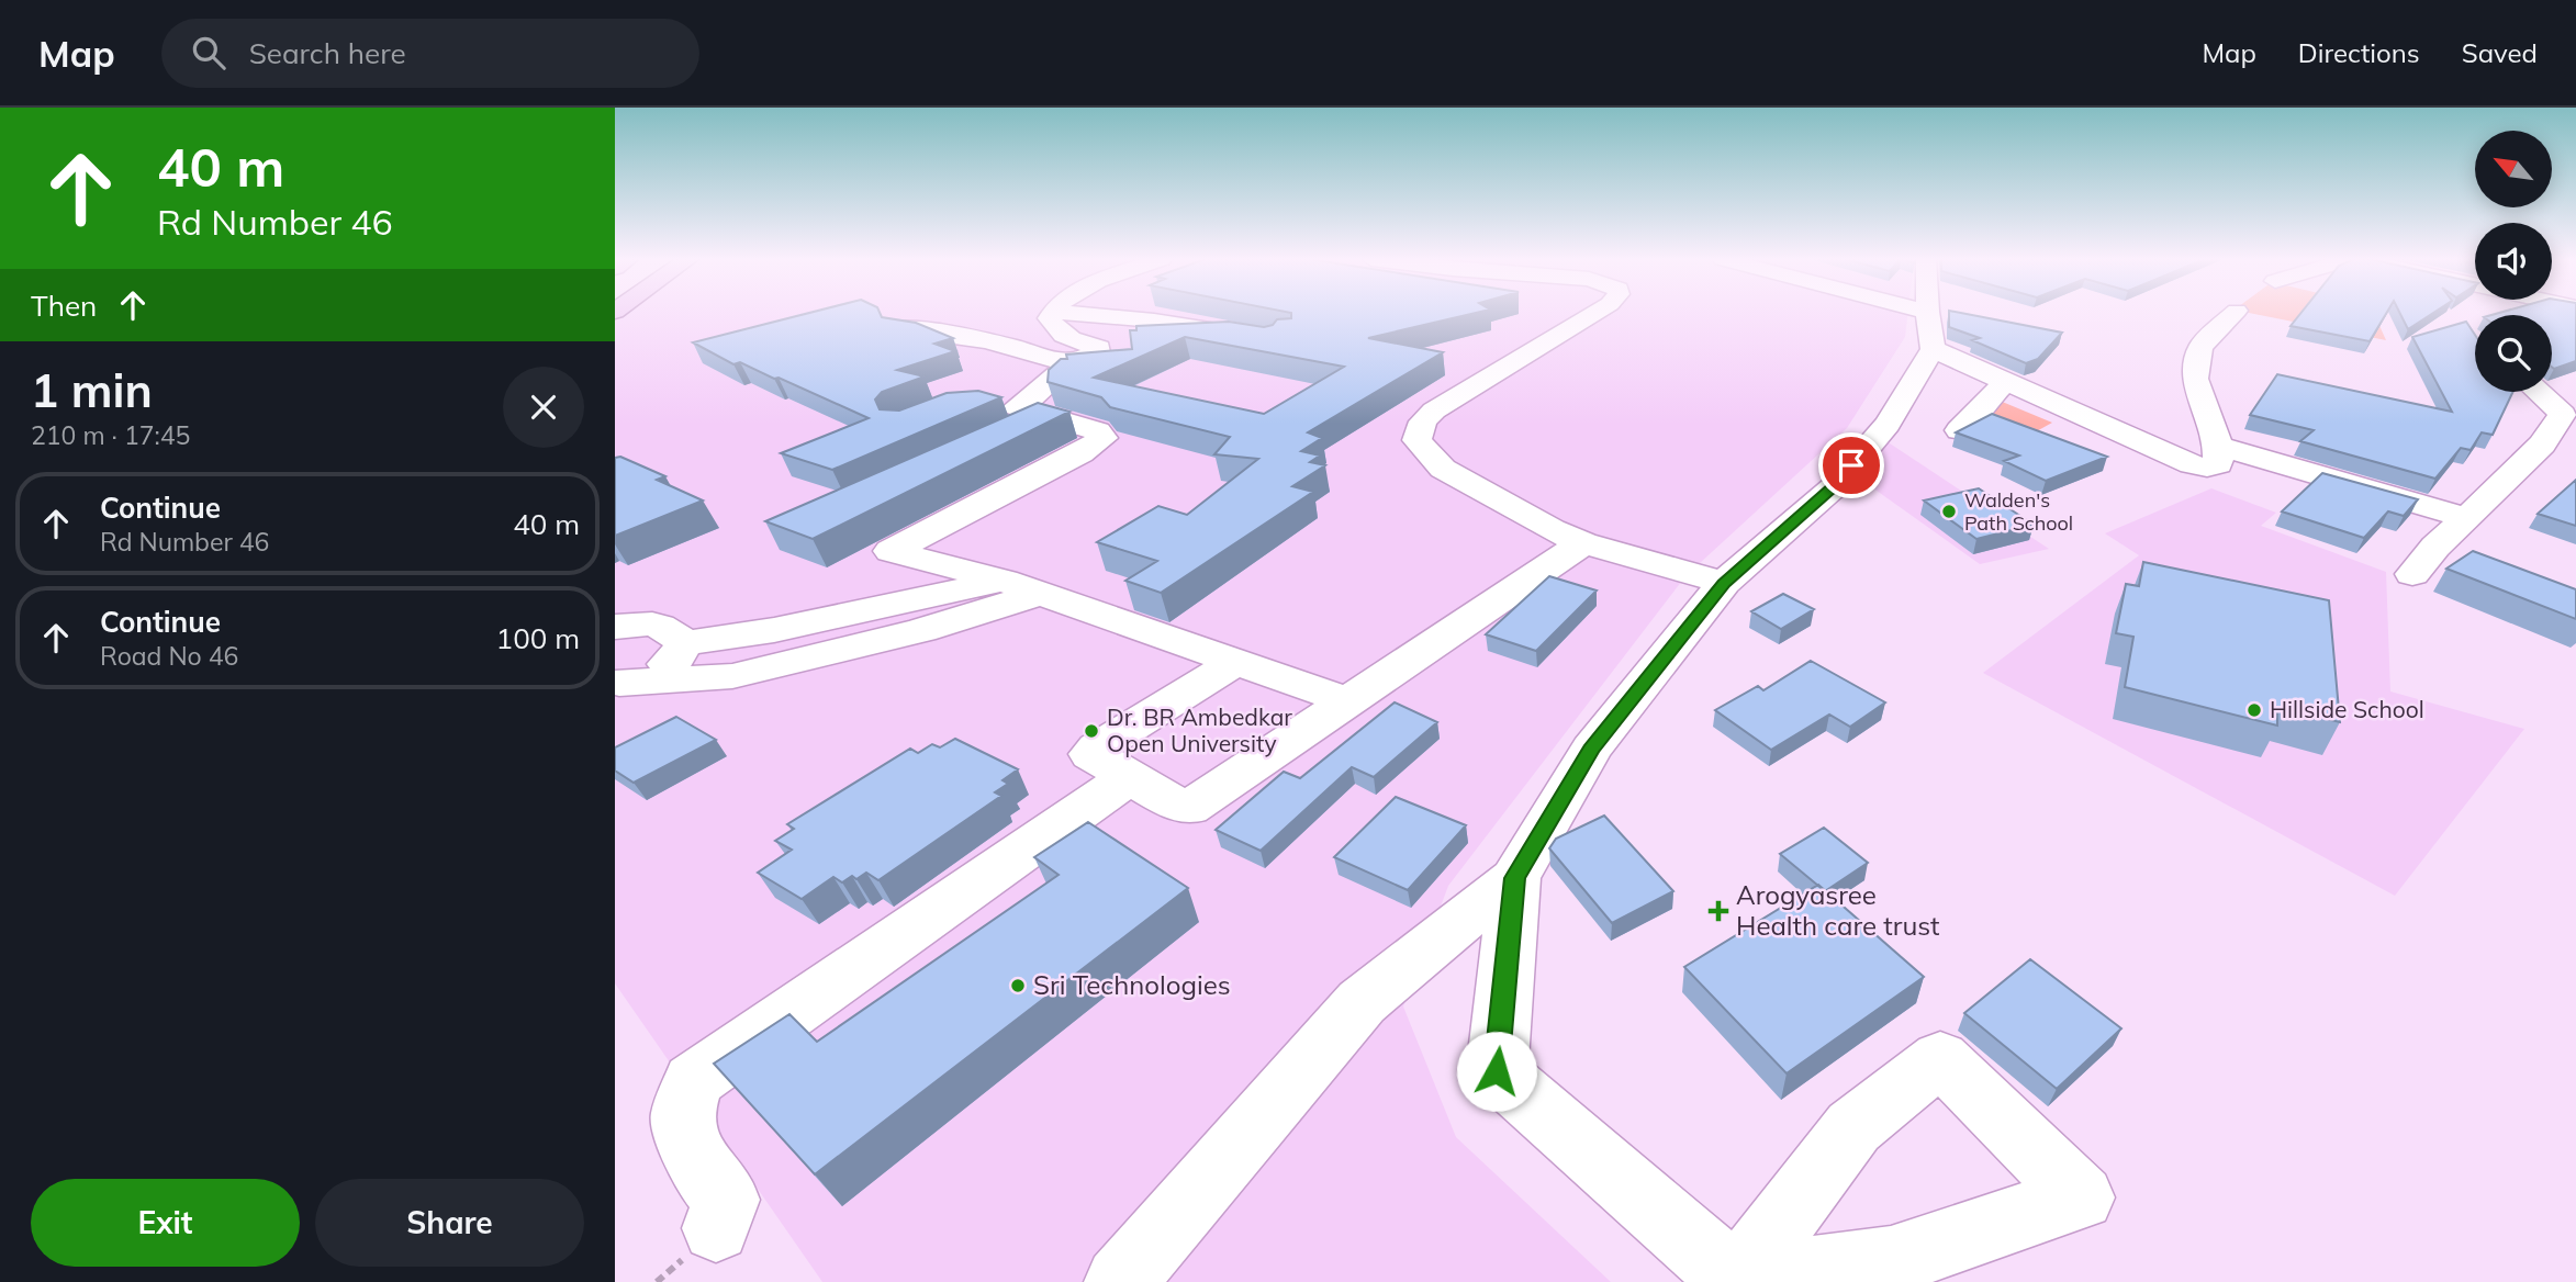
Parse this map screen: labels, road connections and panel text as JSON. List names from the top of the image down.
{
  "places": {
    "other": [
      "Walden's Path School",
      "Hillside School",
      "Dr. BR Ambedkar Open University",
      "Sri Technologies"
    ],
    "health": ["Arogyasree Health care trust"]
  },
  "north": "top left",
  "page": {
    "header": "Map",
    "search": "Search here",
    "nav": ["Map", "Directions", "Saved"],
    "turn": ["40 m", "Rd Number 46"],
    "then": "Then",
    "heading": ["1 min", "210 m · 17:45"],
    "list": [
      {
        "name": "Continue",
        "note": "Rd Number 46",
        "value": "40 m"
      },
      {
        "name": "Continue",
        "note": "Road No 46",
        "value": "100 m"
      }
    ],
    "buttons": ["Exit", "Share"]
  }
}
